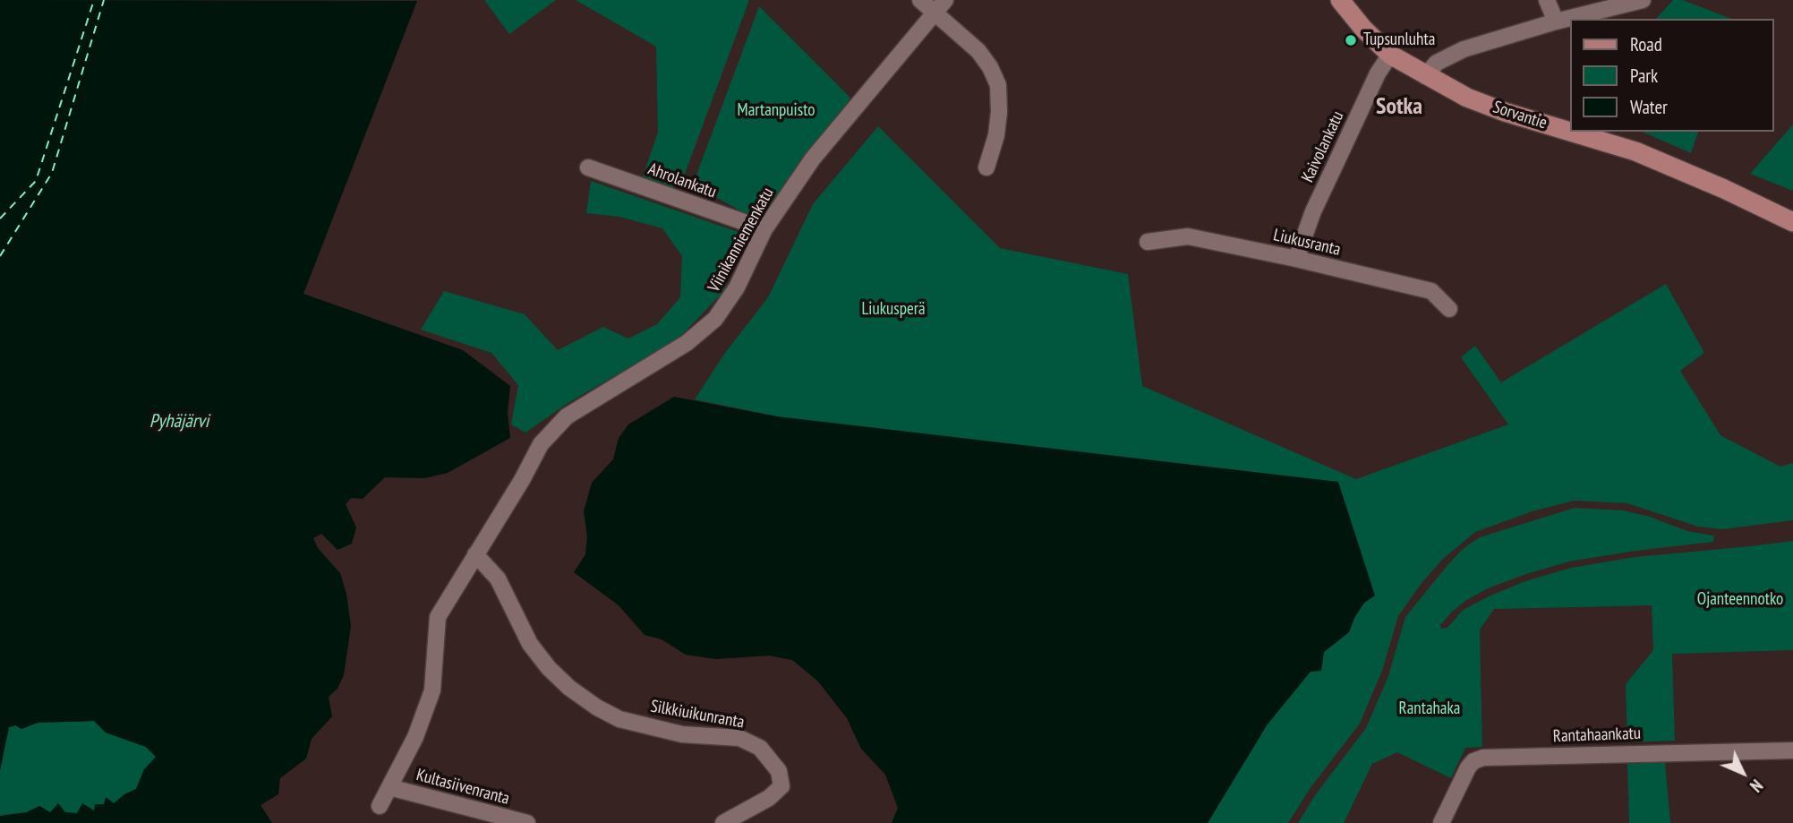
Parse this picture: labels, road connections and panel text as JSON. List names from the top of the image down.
{
  "streets": {
    "main road": ["Sorvantie"],
    "street": [
      "Kaivolankatu",
      "Ahrolankatu",
      "Viinikanniemenkatu",
      "Liukusranta",
      "Silkkiuikunranta",
      "Rantahaankatu",
      "Kultasiivenranta"
    ]
  },
  "crossings": [
    ["Sorvantie", "Kaivolankatu"],
    ["Kaivolankatu", "Liukusranta"],
    ["Ahrolankatu", "Viinikanniemenkatu"],
    ["Viinikanniemenkatu", "Silkkiuikunranta"],
    ["Viinikanniemenkatu", "Kultasiivenranta"]
  ],
  "districts": ["Sotka"],
  "water": ["Pyhäjärvi"],
  "parks": [
    "Martanpuisto",
    "Liukusperä",
    "Ojanteennotko",
    "Rantahaka"
  ],
  "places": ["Tupsunluhta"],
  "legend": ["Road", "Park", "Water"],
  "north": "bottom right"
}
